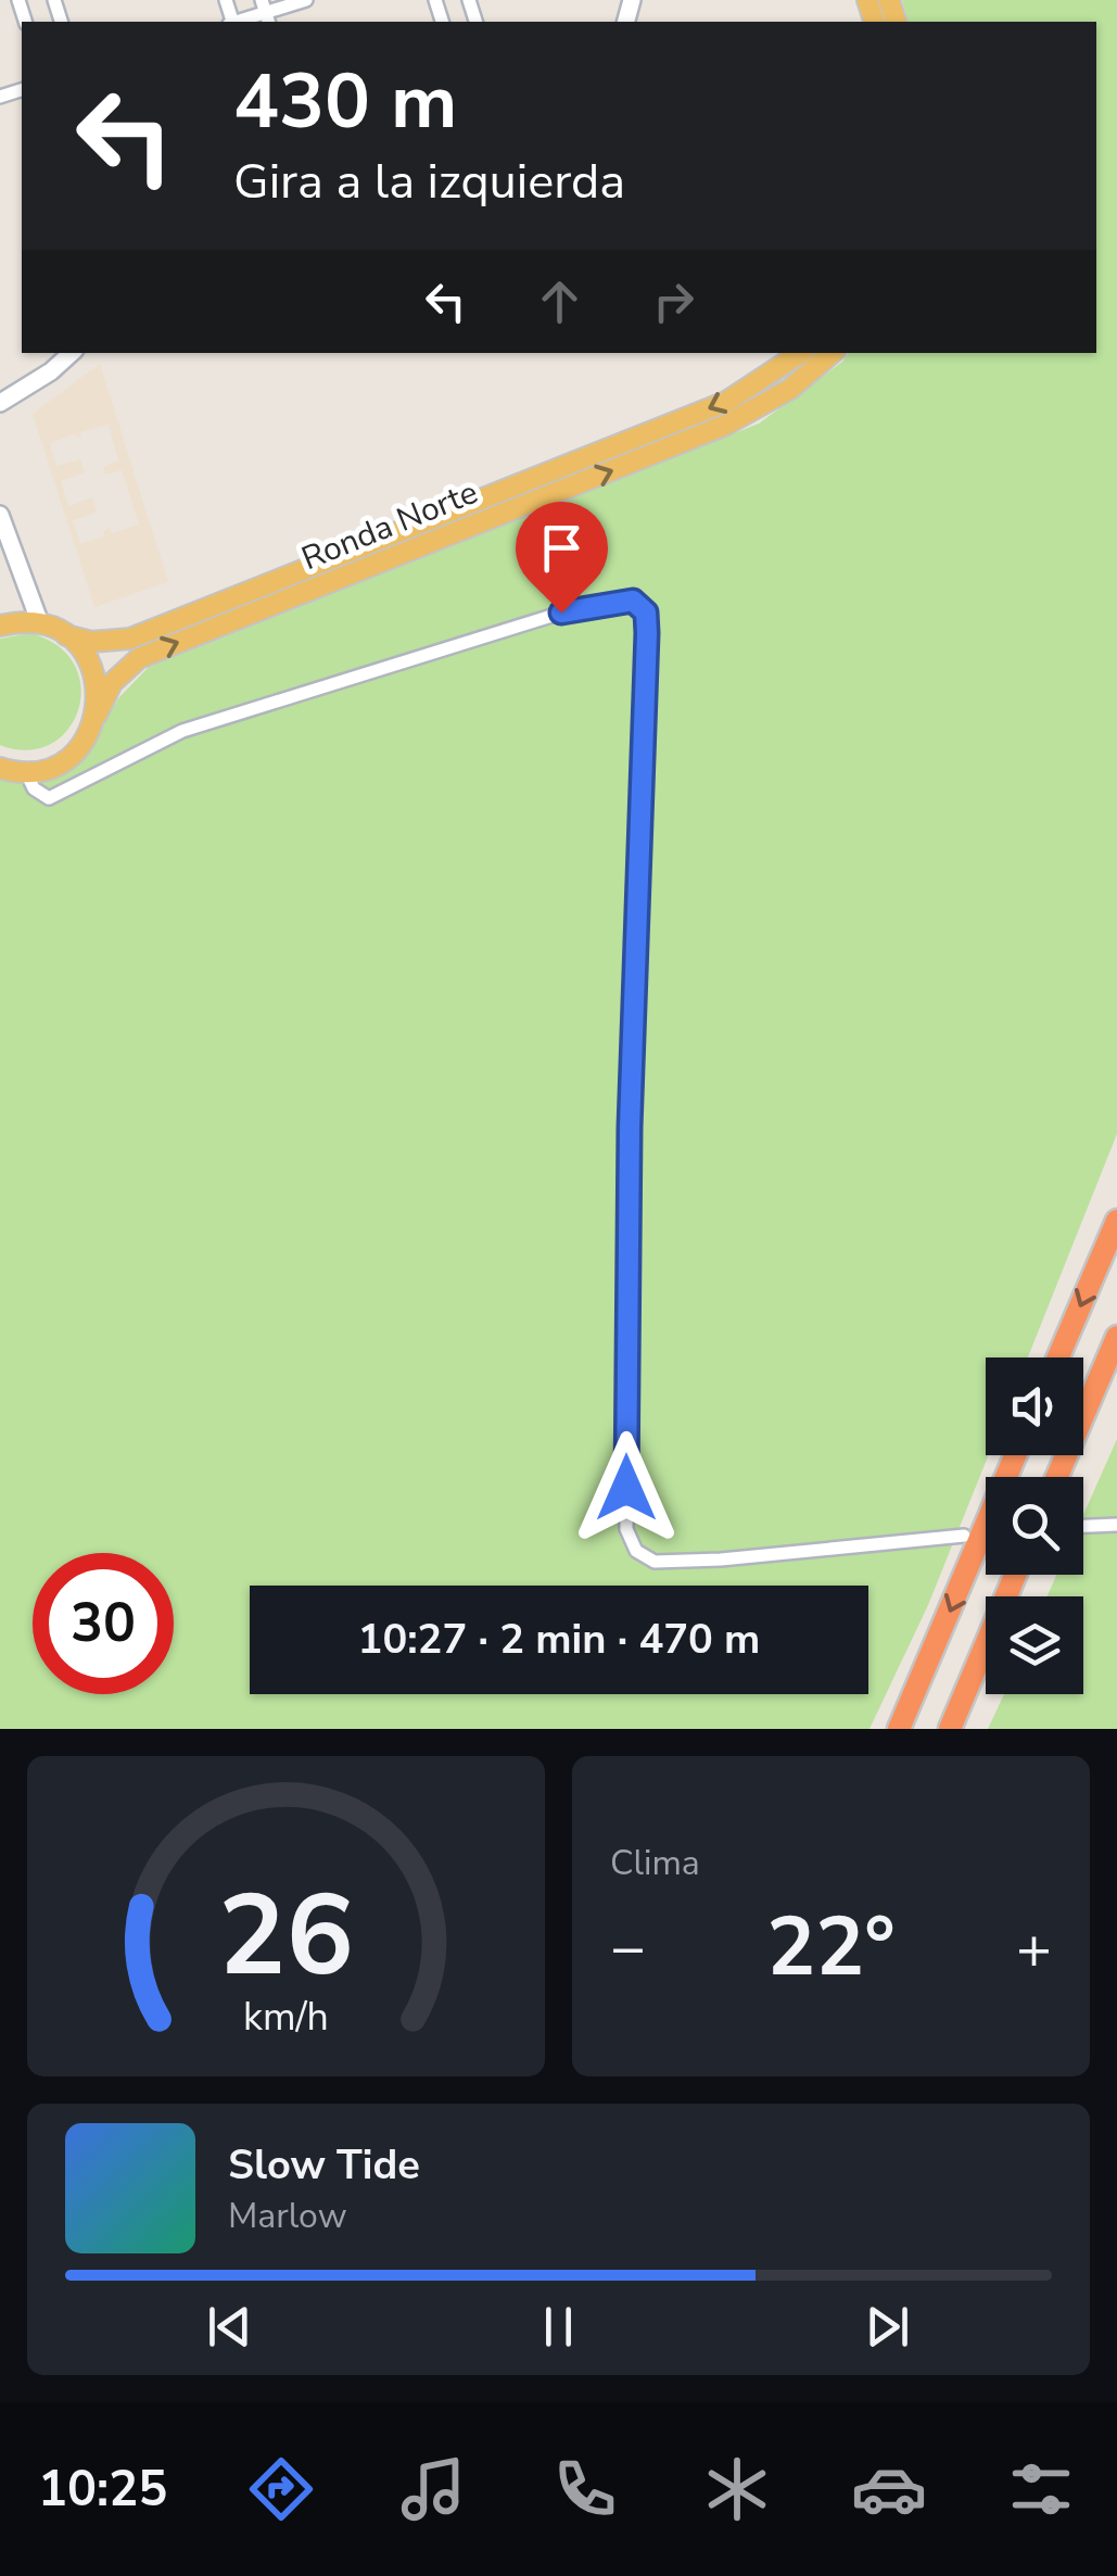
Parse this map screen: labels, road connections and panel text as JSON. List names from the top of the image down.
{
  "streets": {
    "main road": ["Ronda Norte"]
  },
  "page": {
    "turn": ["430 m", "Gira a la izquierda"],
    "limit": "30",
    "trip": "10:27 · 2 min · 470 m",
    "tile": "Clima",
    "heat": ["−", "22°", "+"],
    "song": ["Slow Tide", "Marlow"],
    "tabs": "10:25",
    "gauge": ["26", "km/h"]
  }
}
